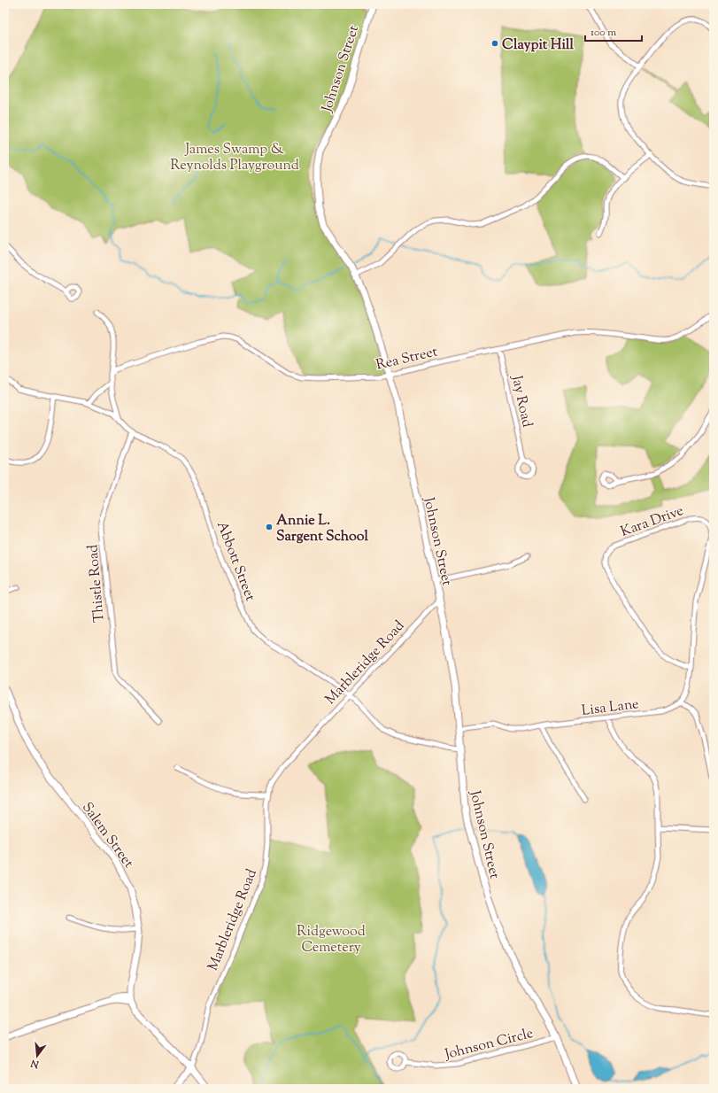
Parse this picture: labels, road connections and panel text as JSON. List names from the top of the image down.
{
  "streets": {
    "street": [
      "Johnson Street",
      "Rea Street",
      "Jay Road",
      "Kara Drive",
      "Abbott Street",
      "Thistle Road",
      "Marbleridge Road",
      "Lisa Lane",
      "Salem Street",
      "Johnson Circle"
    ]
  },
  "crossings": [
    ["Johnson Street", "Rea Street"],
    ["Johnson Street", "Abbott Street"],
    ["Johnson Street", "Marbleridge Road"],
    ["Johnson Street", "Lisa Lane"],
    ["Johnson Street", "Johnson Circle"],
    ["Rea Street", "Jay Road"],
    ["Kara Drive", "Lisa Lane"],
    ["Abbott Street", "Thistle Road"],
    ["Abbott Street", "Marbleridge Road"]
  ],
  "parks": ["James Swamp & Reynolds Playground", "Ridgewood Cemetery"],
  "places": ["Claypit Hill", "Annie L. Sargent School"],
  "scale_bar": "100 m",
  "north": "bottom"
}
